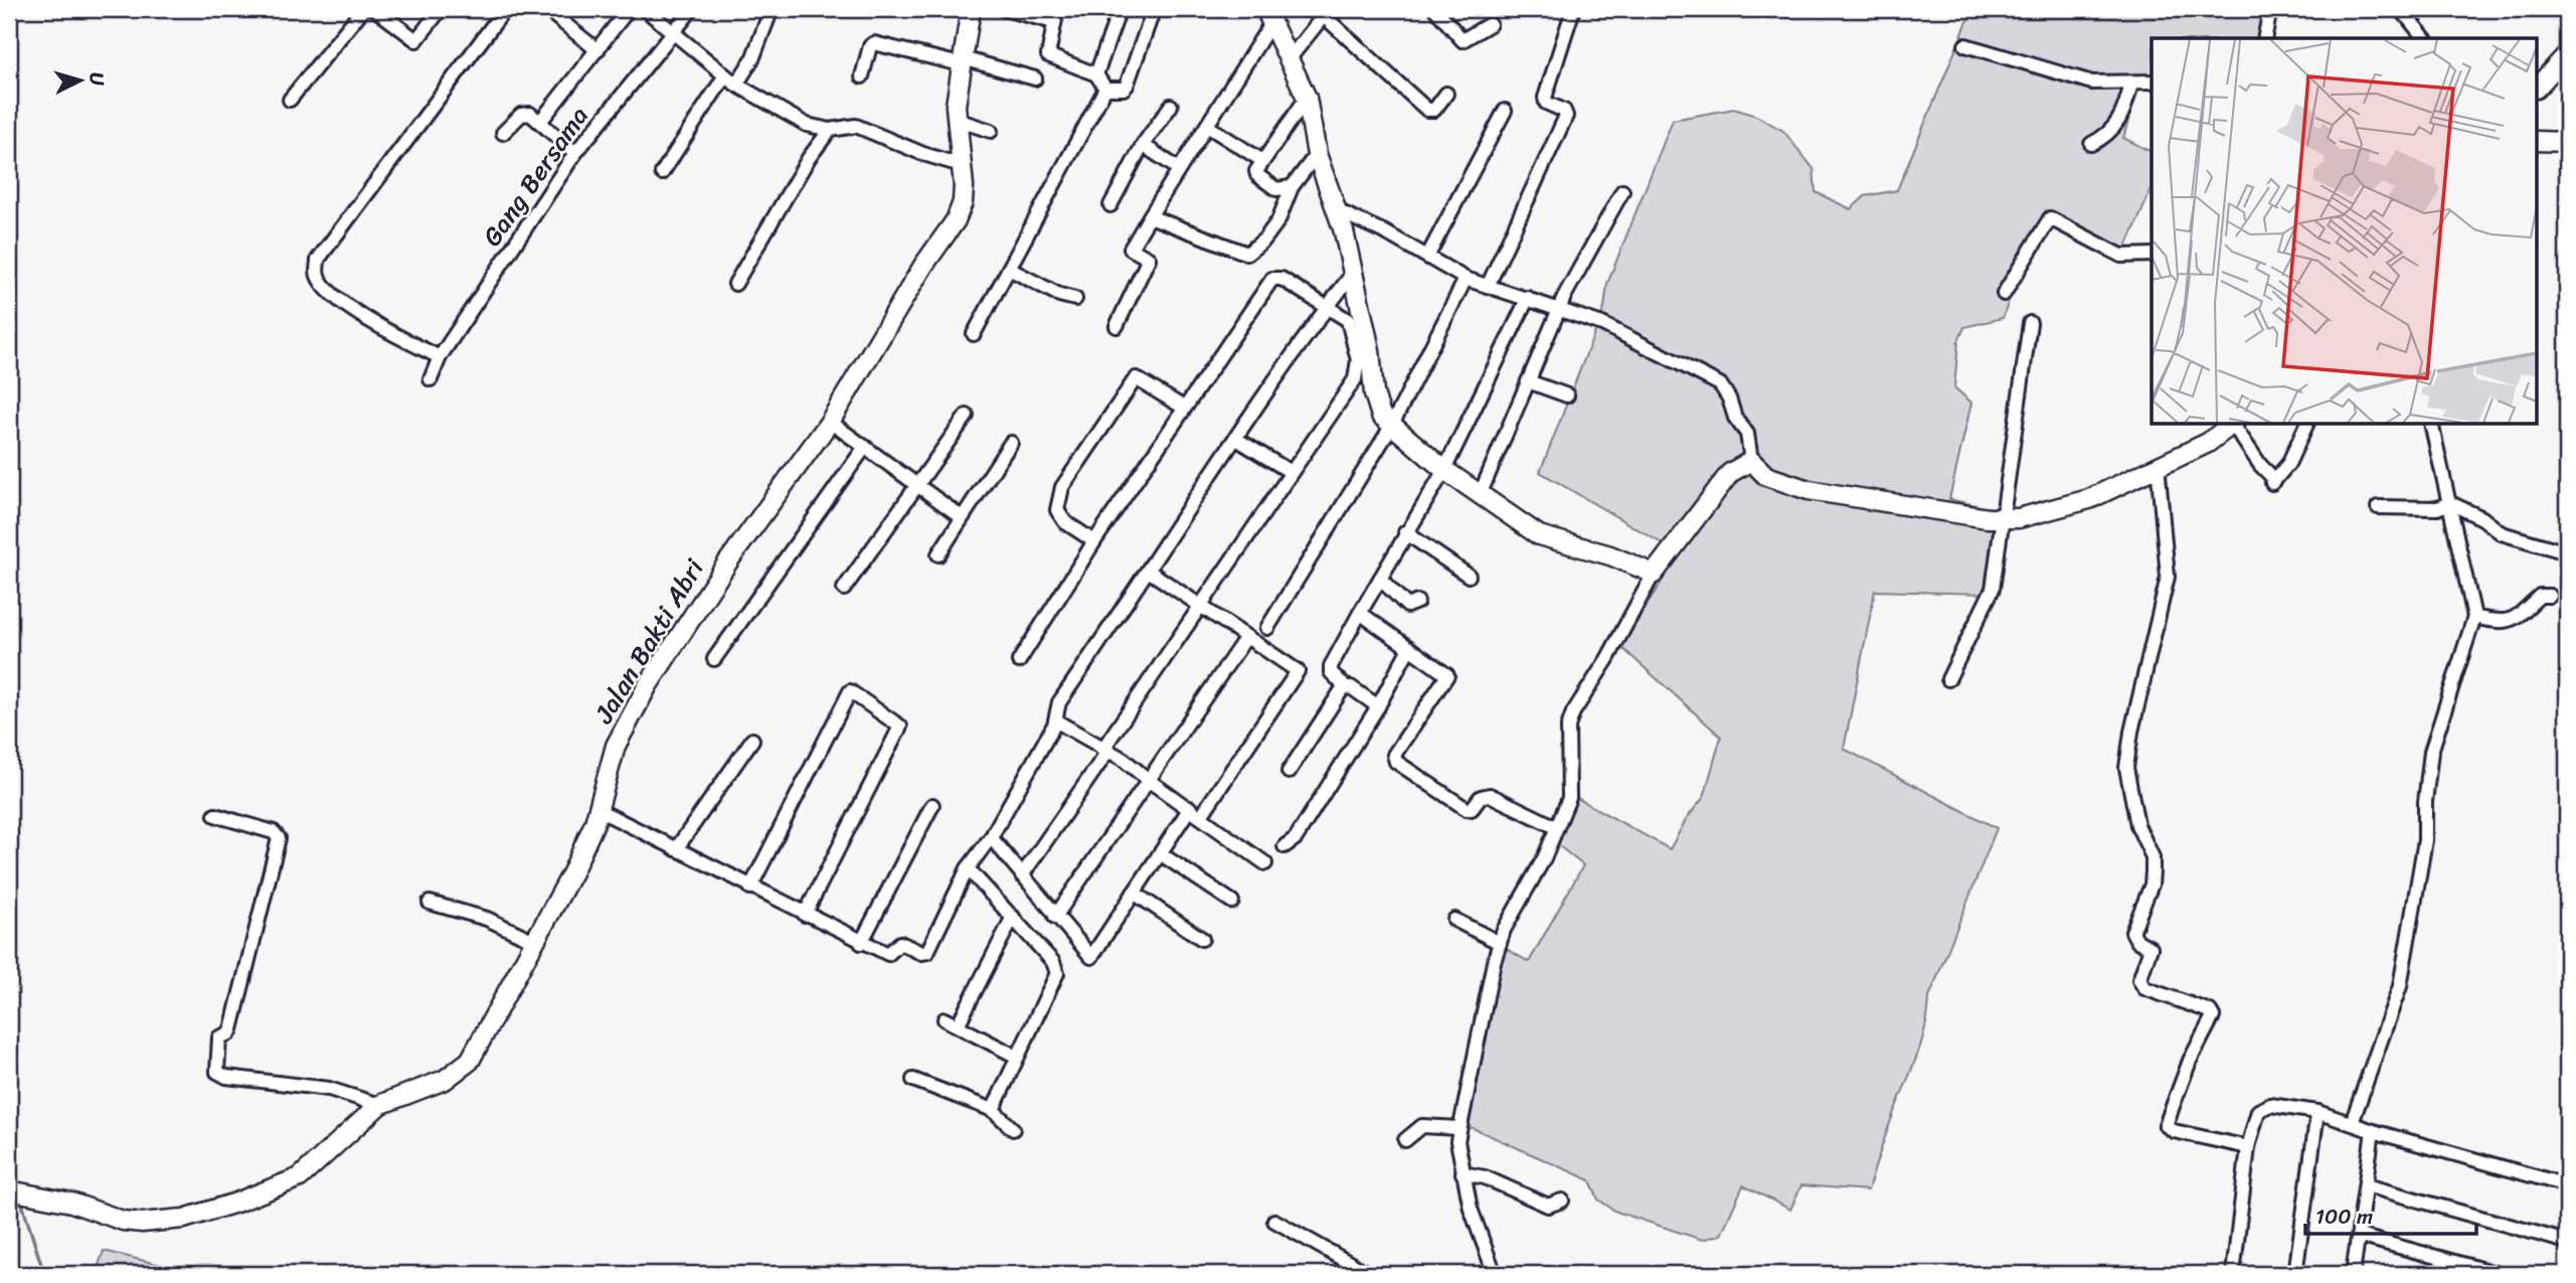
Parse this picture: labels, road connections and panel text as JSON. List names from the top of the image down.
{
  "streets": {
    "street": ["Gang Bersama", "Jalan Bakti Abri"]
  },
  "scale_bar": "100 m",
  "north": "right"
}
